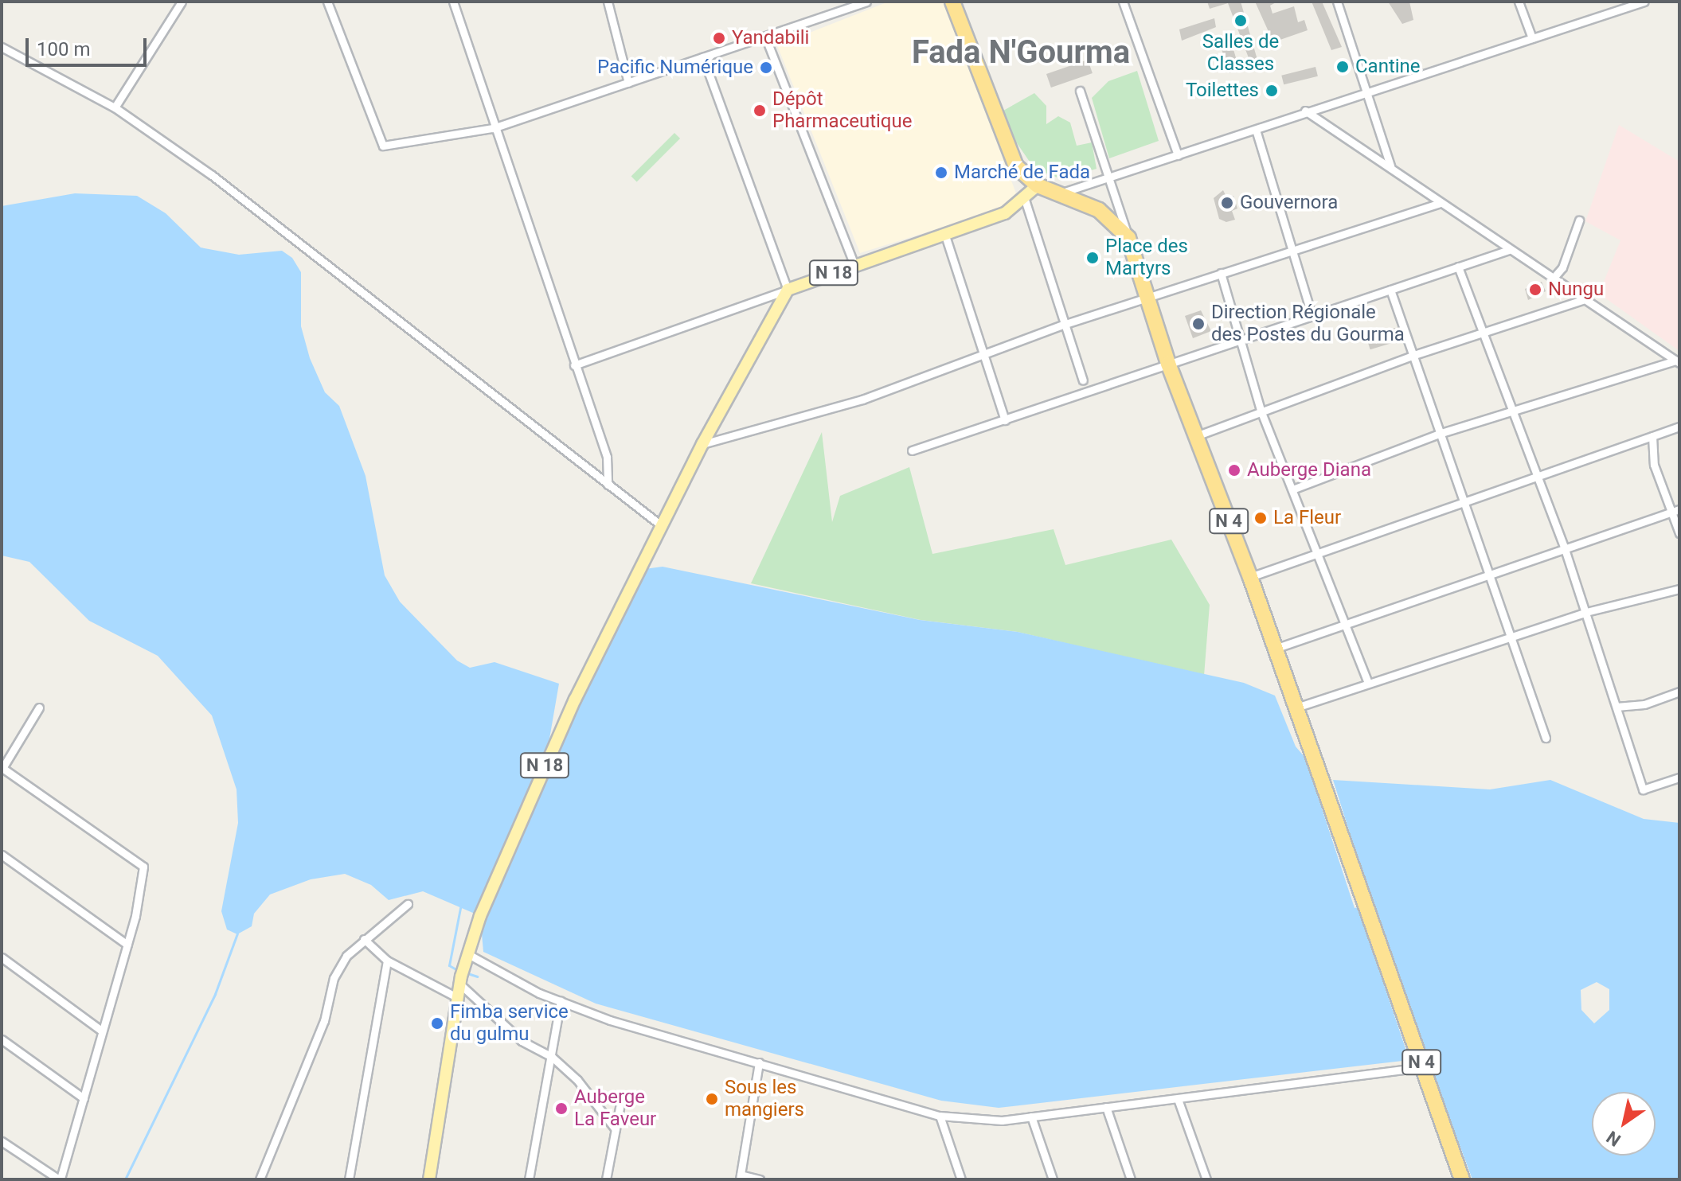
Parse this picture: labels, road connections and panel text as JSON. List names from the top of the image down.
{
  "streets": {
    "highway": ["N 4"],
    "main road": ["N 18"]
  },
  "crossings": [
    ["N 18", "N 4"]
  ],
  "districts": ["Fada N'Gourma"],
  "places": [
    "Salles de Classes",
    "Yandabili",
    "Cantine",
    "Pacific Numérique",
    "Toilettes",
    "Dépôt Pharmaceutique",
    "Marché de Fada",
    "Gouvernora",
    "Place des Martyrs",
    "Nungu",
    "Direction Régionale des Postes du Gourma",
    "Auberge Diana",
    "La Fleur",
    "Fimba service du gulmu",
    "Sous les mangiers",
    "Auberge La Faveur"
  ],
  "scale_bar": "100 m",
  "north": "bottom left"
}
